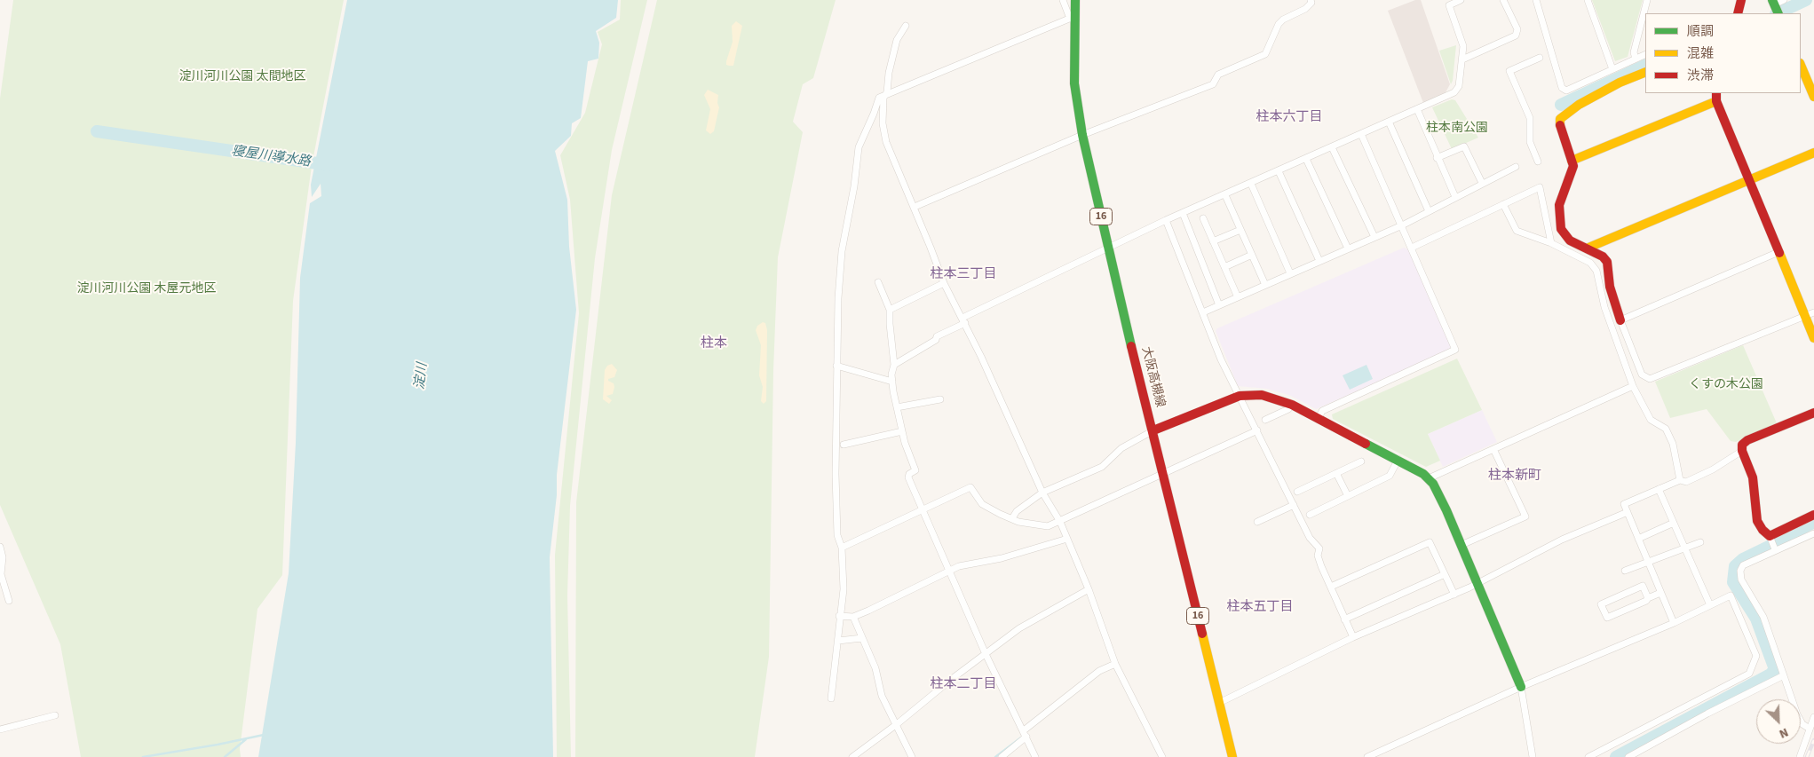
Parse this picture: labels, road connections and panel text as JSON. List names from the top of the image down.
{
  "streets": {
    "street": ["16", "大阪高槻線"]
  },
  "districts": [
    "柱本六丁目",
    "柱本三丁目",
    "柱本",
    "柱本新町",
    "柱本五丁目",
    "柱本二丁目"
  ],
  "water": ["寝屋川導水路", "淀川"],
  "parks": [
    "淀川河川公園 太間地区",
    "柱本南公園",
    "淀川河川公園 木屋元地区",
    "くすの木公園"
  ],
  "legend": ["順調", "混雑", "渋滞"],
  "north": "bottom right"
}
